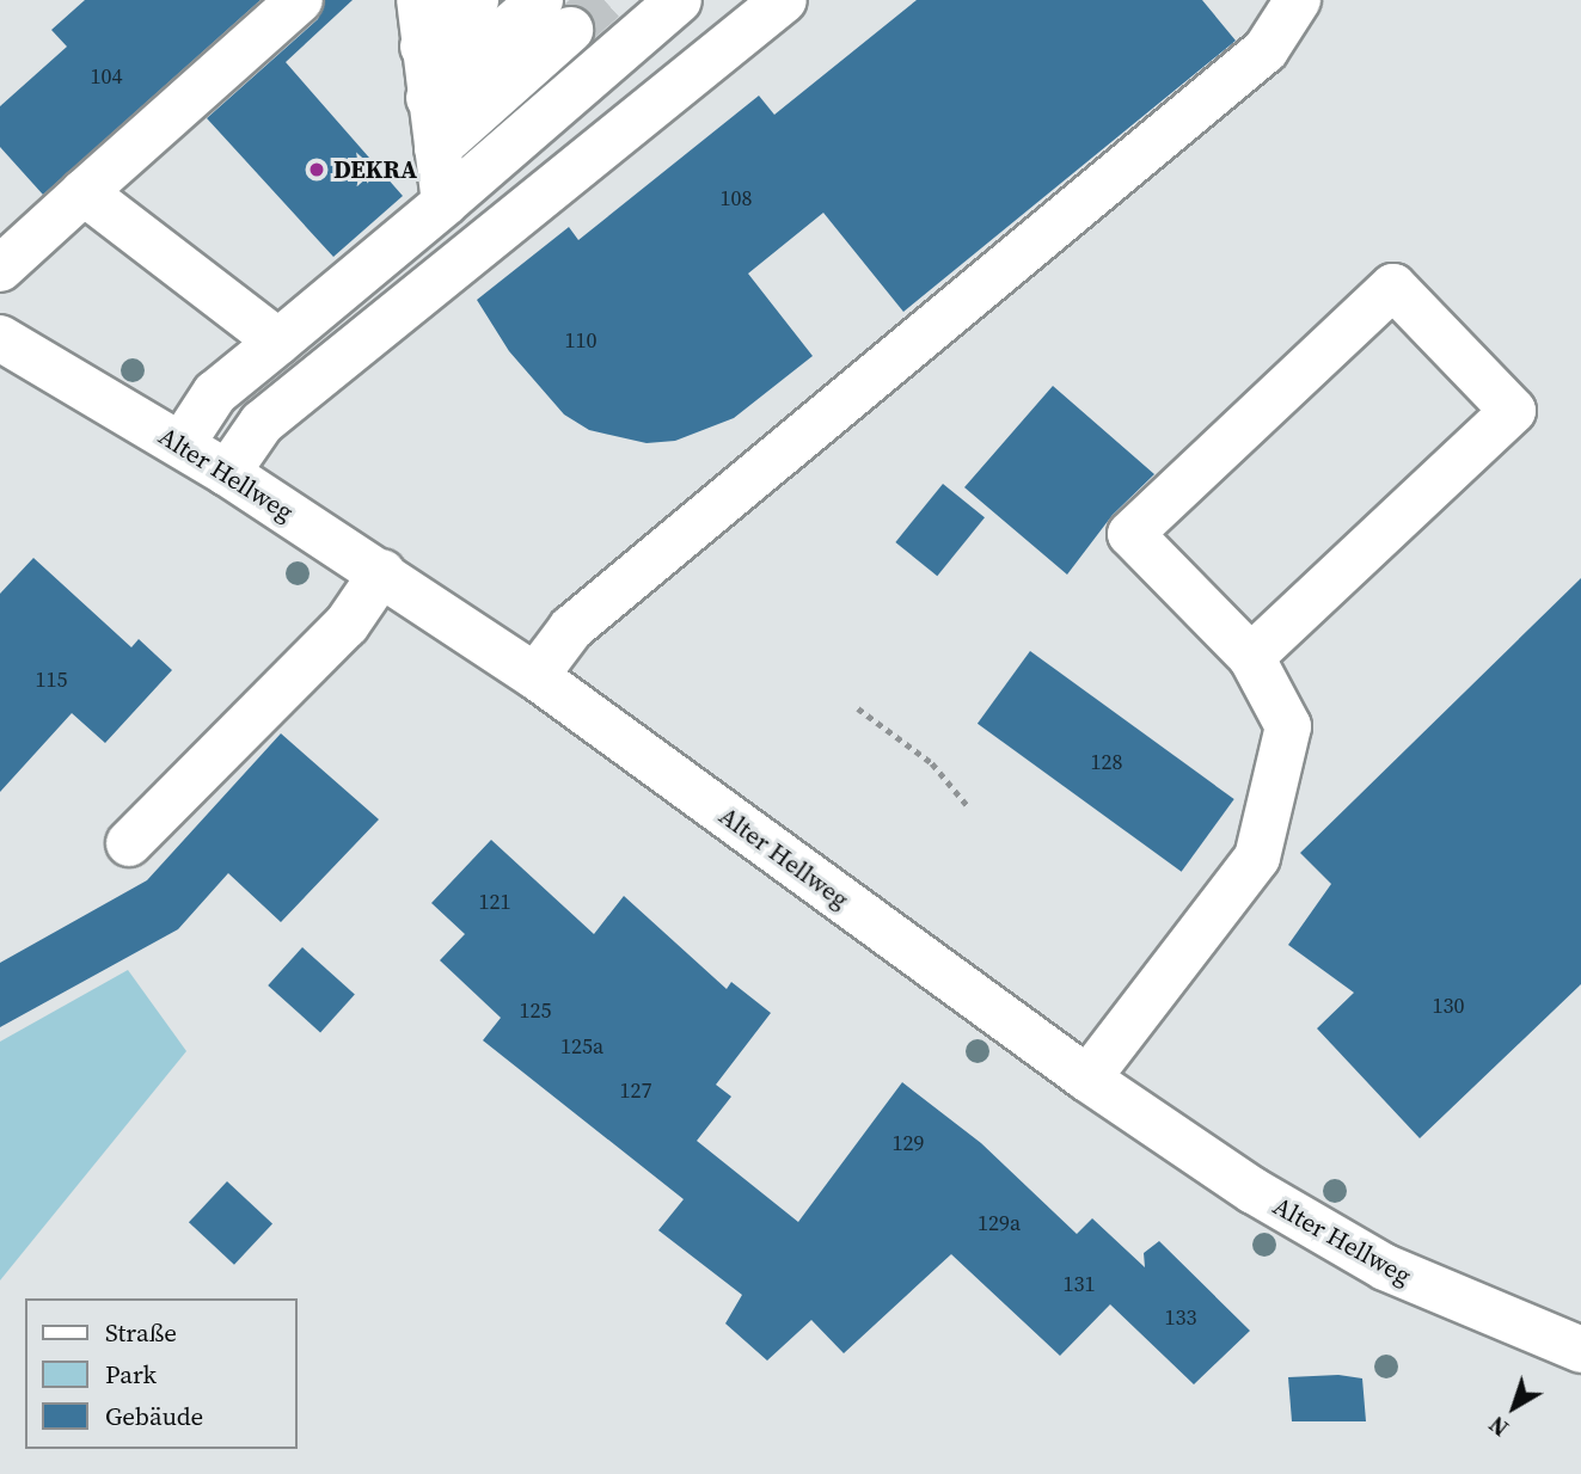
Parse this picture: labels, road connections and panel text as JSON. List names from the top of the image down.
{
  "streets": {
    "street": ["Alter Hellweg"]
  },
  "places": ["DEKRA"],
  "house_numbers": [
    "104",
    "108",
    "110",
    "115",
    "128",
    "121",
    "130",
    "125",
    "125a",
    "127",
    "129",
    "129a",
    "131",
    "133"
  ],
  "legend": ["Straße", "Park", "Gebäude"],
  "north": "bottom left"
}
